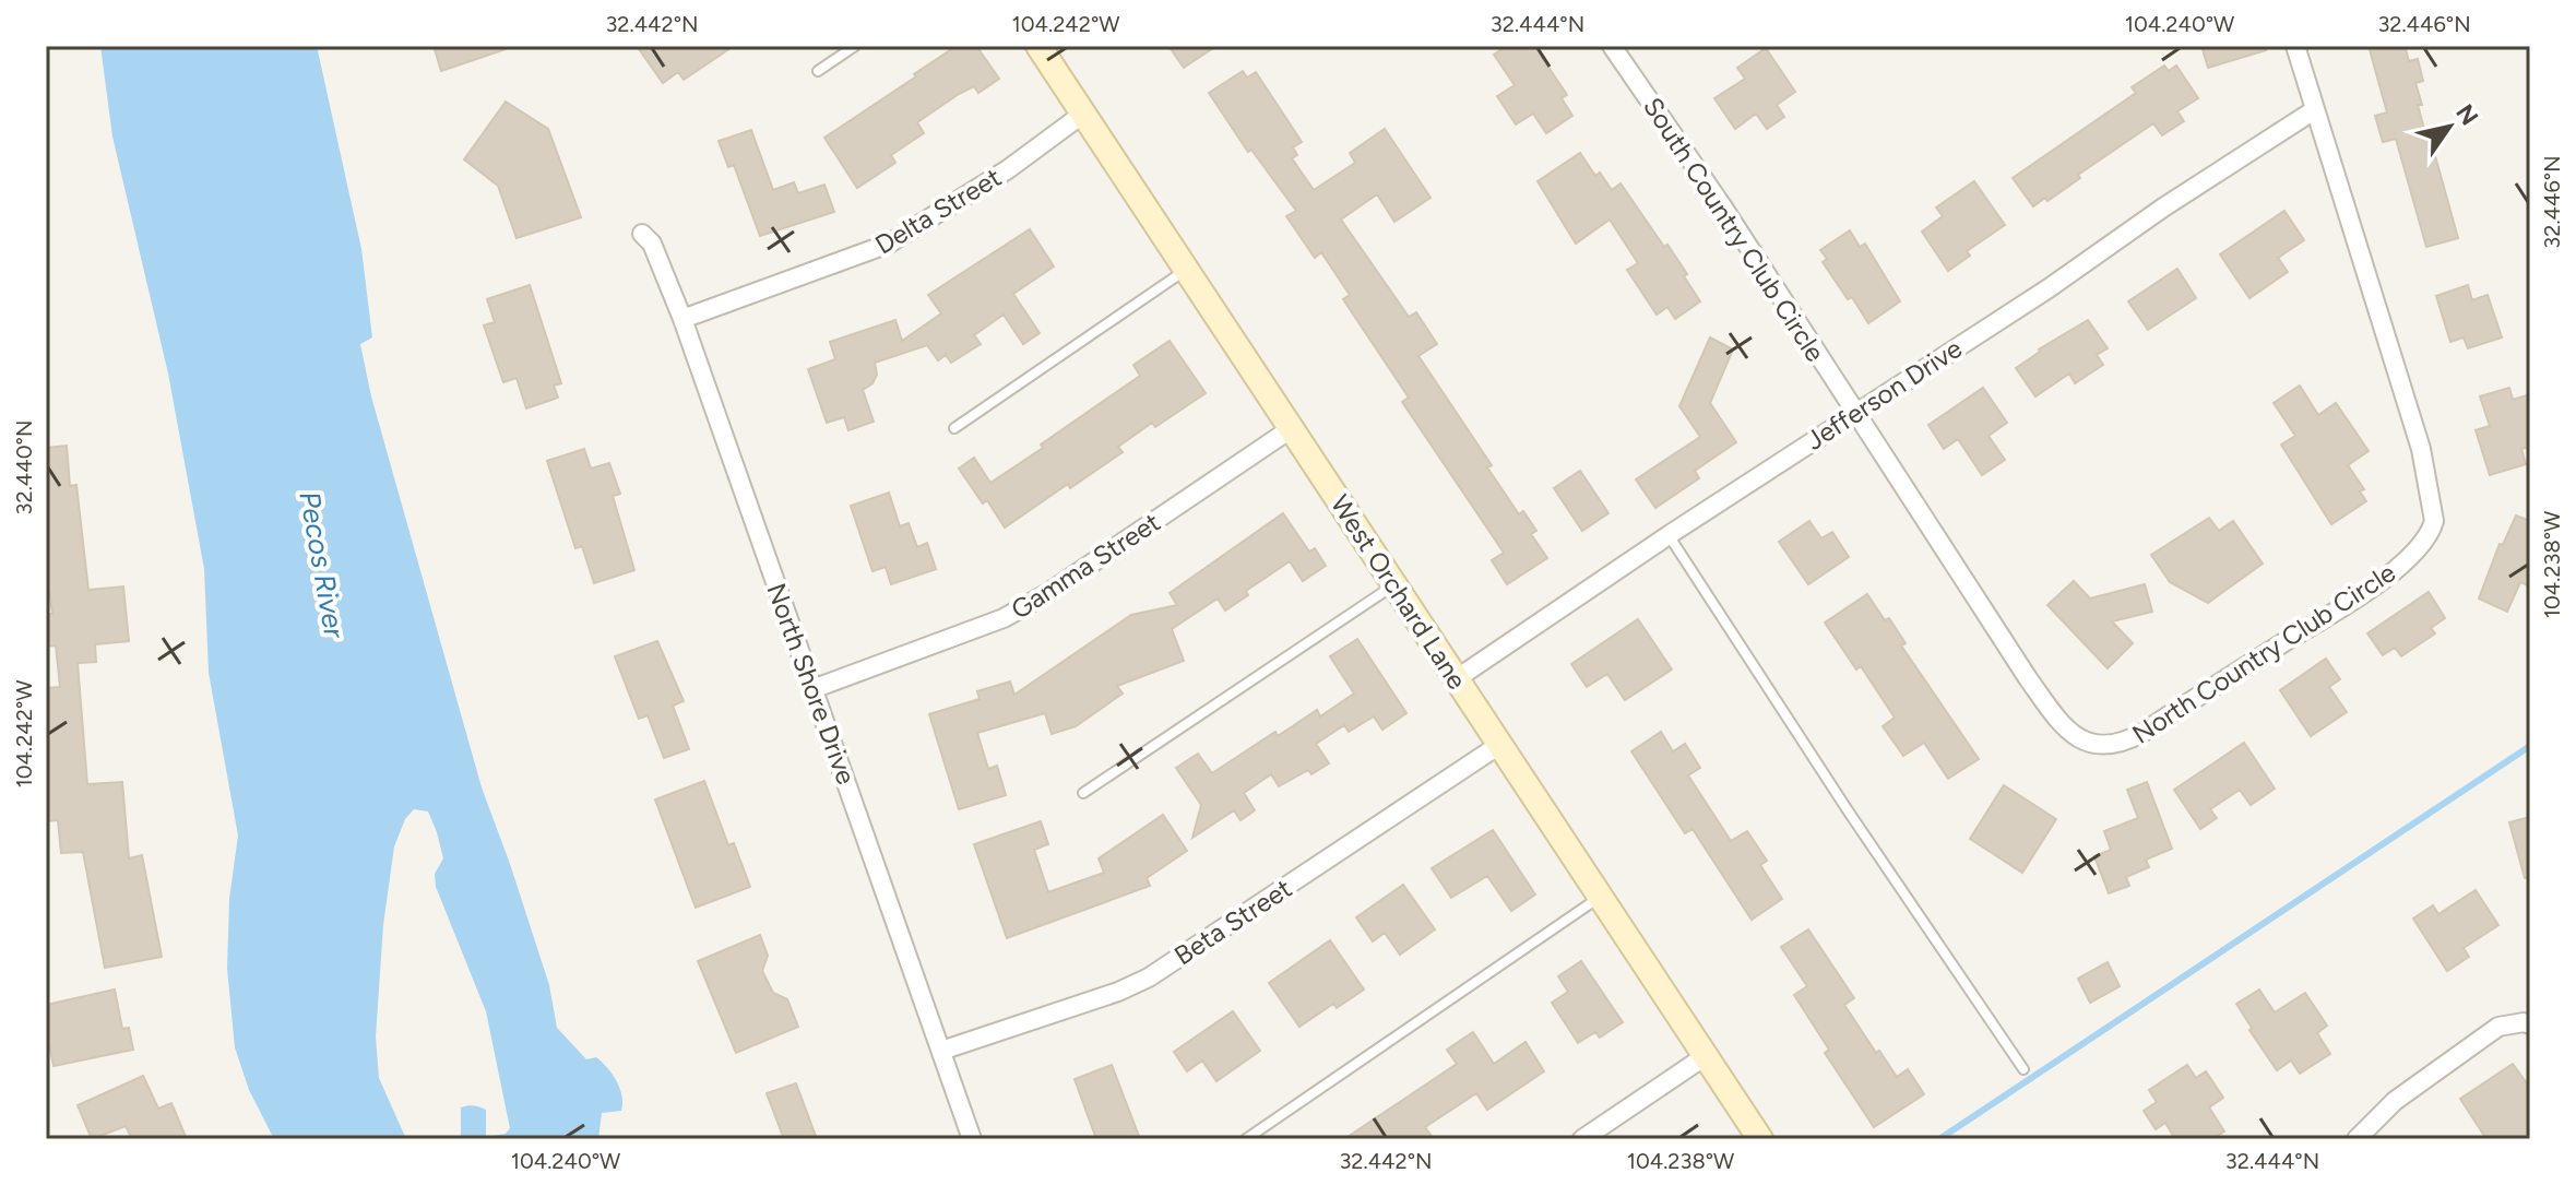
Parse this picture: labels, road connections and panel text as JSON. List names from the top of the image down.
{
  "streets": {
    "street": [
      "Delta Street",
      "South Country Club Circle",
      "Jefferson Drive",
      "Gamma Street",
      "West Orchard Lane",
      "North Country Club Circle",
      "North Shore Drive",
      "Beta Street"
    ]
  },
  "crossings": [
    ["Delta Street", "West Orchard Lane"],
    ["Delta Street", "North Shore Drive"],
    ["South Country Club Circle", "Jefferson Drive"],
    ["South Country Club Circle", "North Country Club Circle"],
    ["Jefferson Drive", "West Orchard Lane"],
    ["Jefferson Drive", "North Country Club Circle"],
    ["Gamma Street", "West Orchard Lane"],
    ["Gamma Street", "North Shore Drive"],
    ["West Orchard Lane", "Beta Street"],
    ["North Shore Drive", "Beta Street"]
  ],
  "water": ["Pecos River"],
  "north": "top right",
  "coordinates": [
    "32.442°N",
    "104.242°W",
    "32.444°N",
    "104.240°W",
    "32.446°N",
    "32.440°N",
    "104.238°W"
  ]
}
